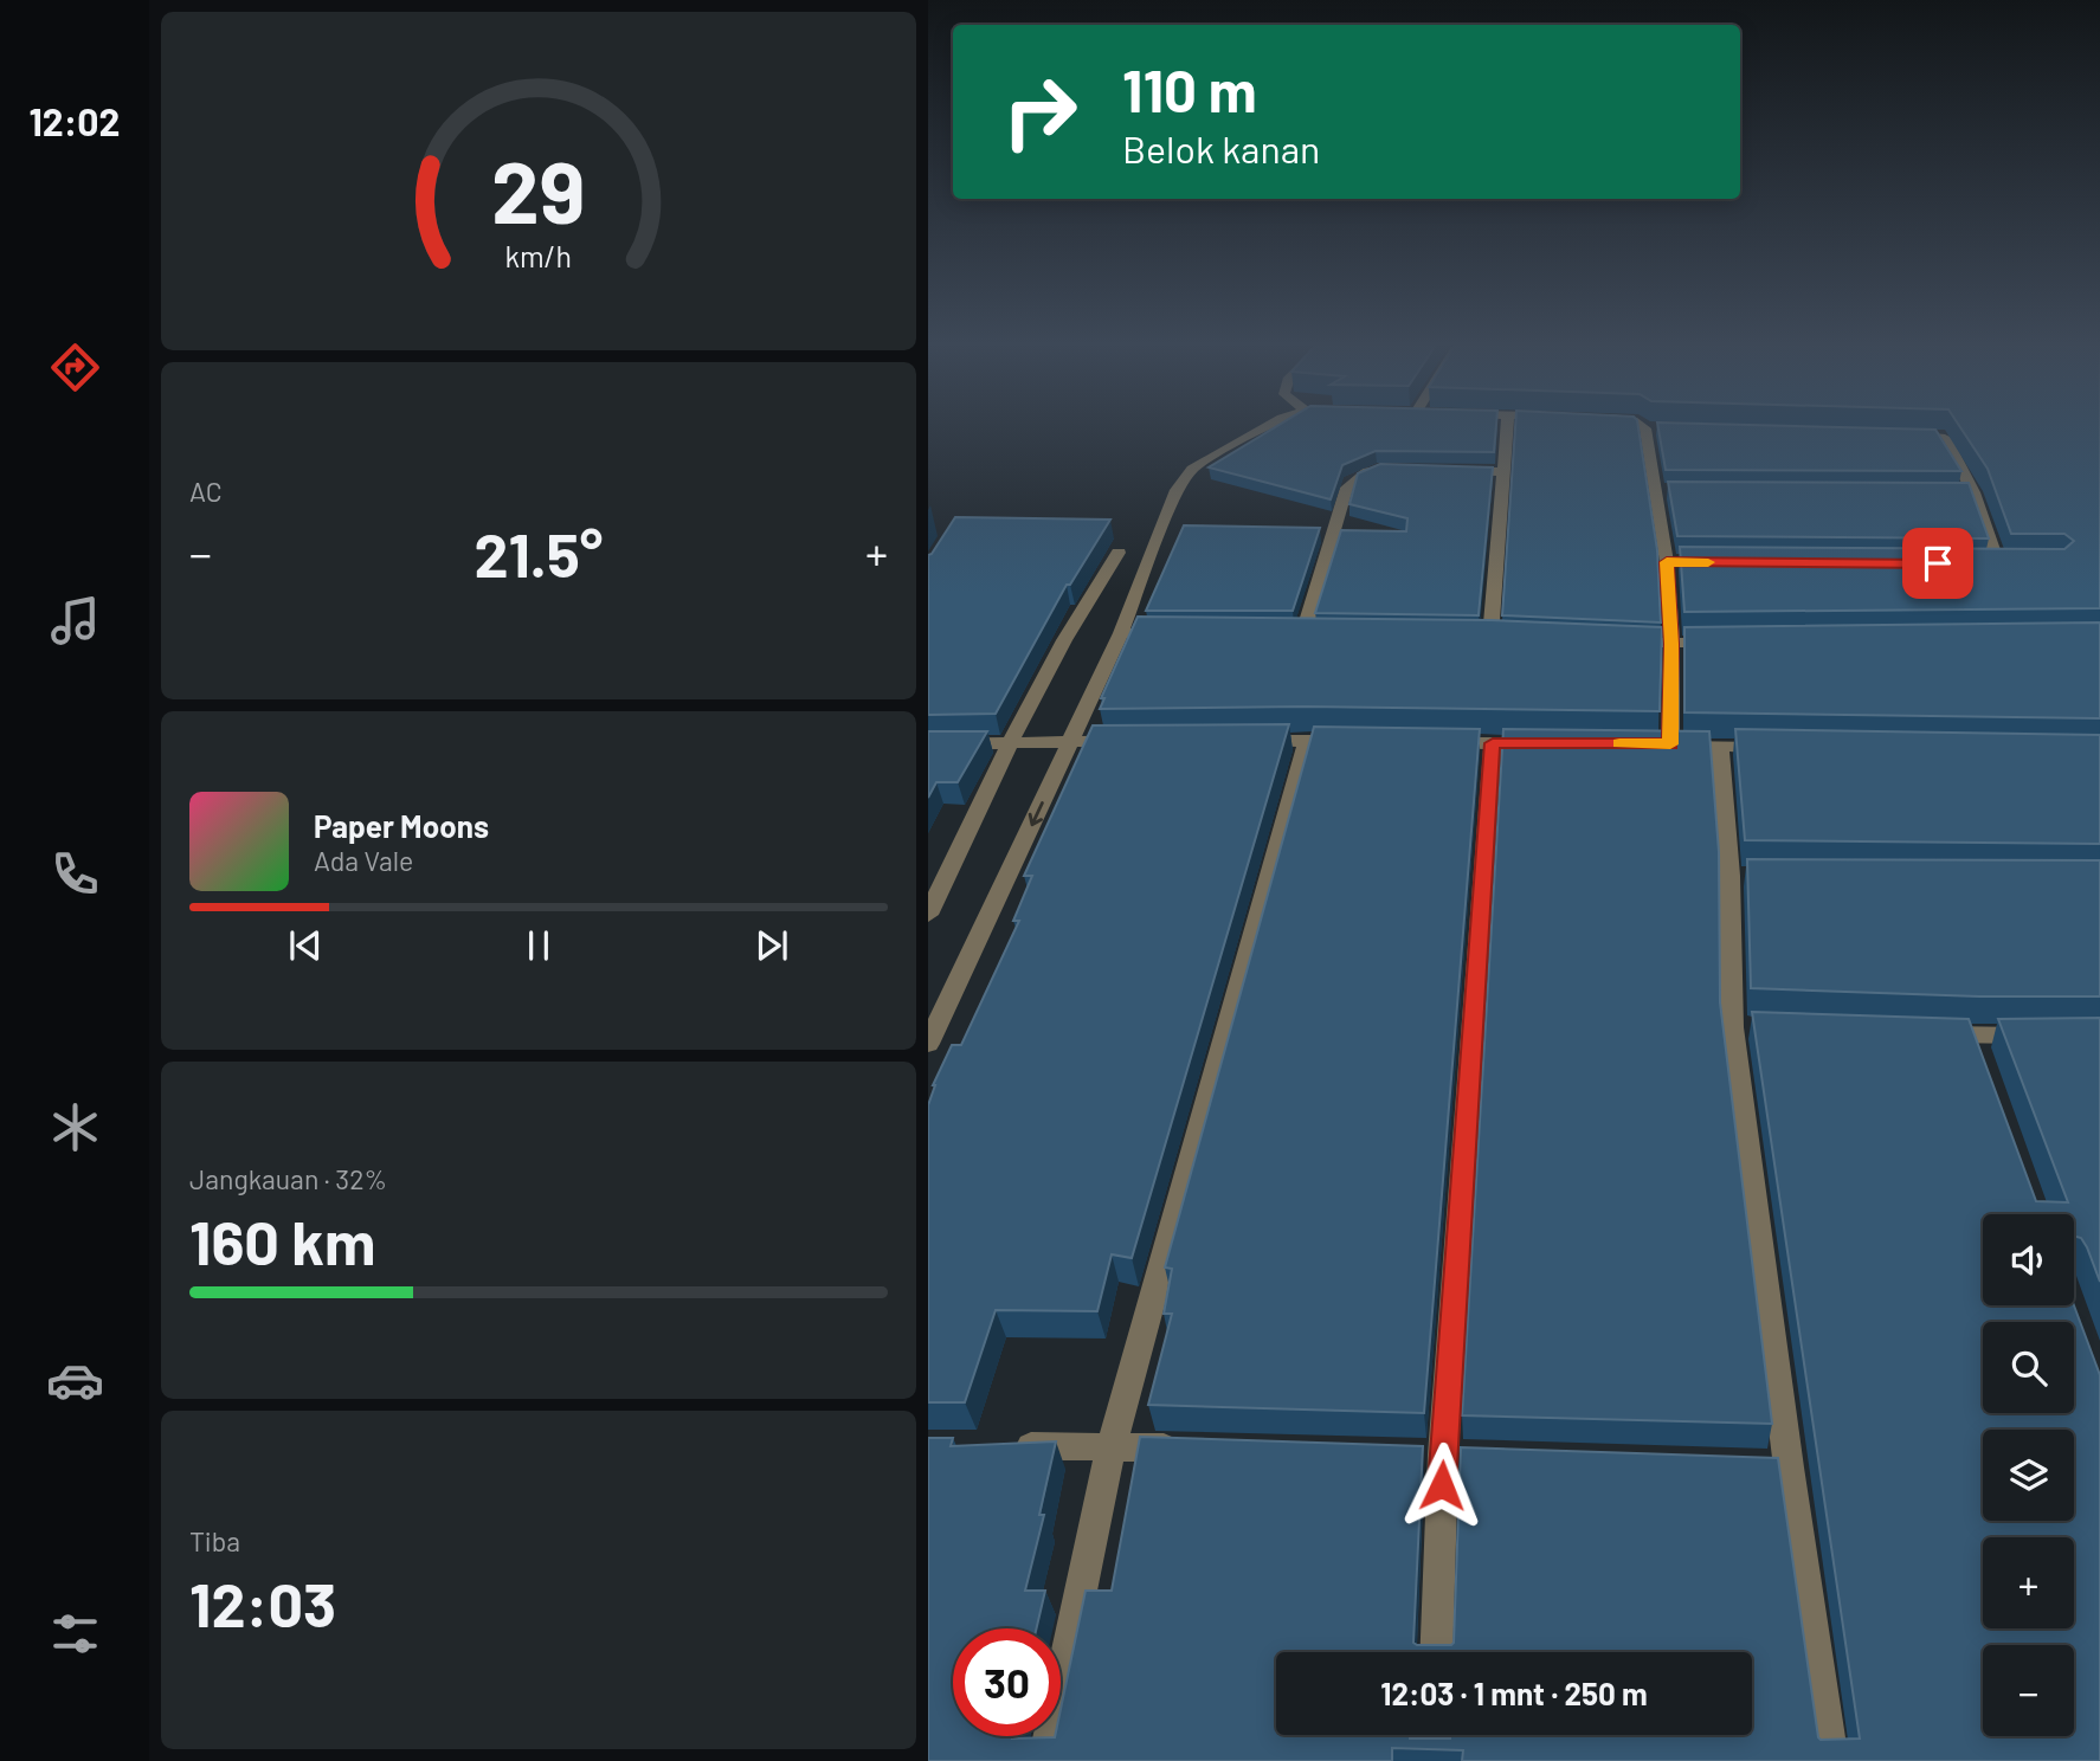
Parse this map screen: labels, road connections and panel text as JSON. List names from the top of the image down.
{
  "page": {
    "tabs": "12:02",
    "turn": ["110 m", "Belok kanan"],
    "tile": [
      "AC",
      ["Jangkauan · 32%", "160 km"],
      ["Tiba", "12:03"]
    ],
    "heat": ["−", "21.5°", "+"],
    "song": ["Paper Moons", "Ada Vale"],
    "map_buttons": ["+", "−"],
    "limit": "30",
    "trip": "12:03 · 1 mnt · 250 m",
    "gauge": ["29", "km/h"]
  }
}
